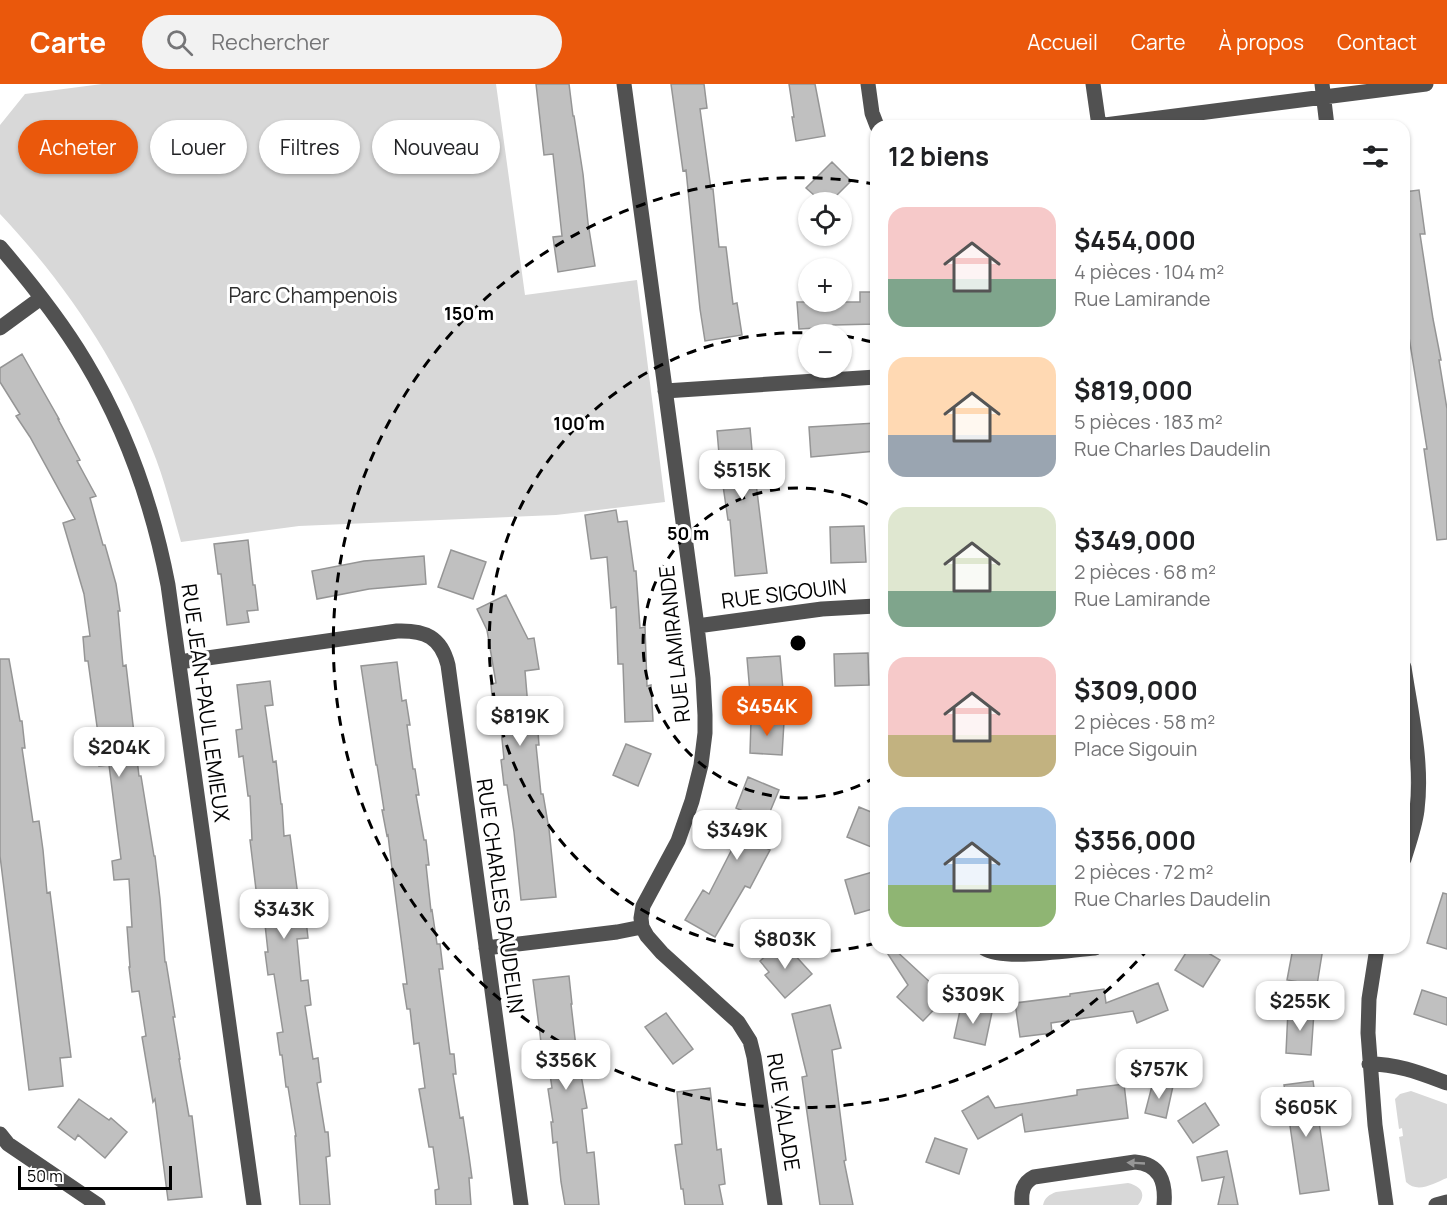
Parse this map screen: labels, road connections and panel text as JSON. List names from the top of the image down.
{
  "streets": {
    "street": [
      "RUE SIGOUIN",
      "RUE LAMIRANDE",
      "RUE JEAN-PAUL LEMIEUX",
      "RUE CHARLES DAUDELIN",
      "RUE VALADE"
    ]
  },
  "crossings": [
    ["RUE SIGOUIN", "RUE LAMIRANDE"],
    ["RUE LAMIRANDE", "RUE VALADE"],
    ["RUE JEAN-PAUL LEMIEUX", "RUE CHARLES DAUDELIN"]
  ],
  "parks": ["Parc Champenois"],
  "scale_bar": "50 m",
  "page": {
    "header": "Carte",
    "search": "Rechercher",
    "nav": [
      "Accueil",
      "Carte",
      "À propos",
      "Contact"
    ],
    "chip": [
      "Acheter",
      "Louer",
      "Filtres",
      "Nouveau"
    ],
    "heading": "12 biens",
    "map_buttons": ["+", "−"],
    "list": [
      {
        "name": "$454,000",
        "note": "4 pièces · 104 m² · Rue Lamirande"
      },
      {
        "name": "$819,000",
        "note": "5 pièces · 183 m² · Rue Charles Daudelin"
      },
      {
        "name": "$349,000",
        "note": "2 pièces · 68 m² · Rue Lamirande"
      },
      {
        "name": "$309,000",
        "note": "2 pièces · 58 m² · Place Sigouin"
      },
      {
        "name": "$356,000",
        "note": "2 pièces · 72 m² · Rue Charles Daudelin"
      }
    ],
    "price": [
      "$515K",
      "$454K",
      "$819K",
      "$204K",
      "$349K",
      "$343K",
      "$803K",
      "$309K",
      "$255K",
      "$356K",
      "$757K",
      "$605K"
    ],
    "scale": "50 m"
  },
  "rings": ["150 m", "100 m", "50 m"]
}
